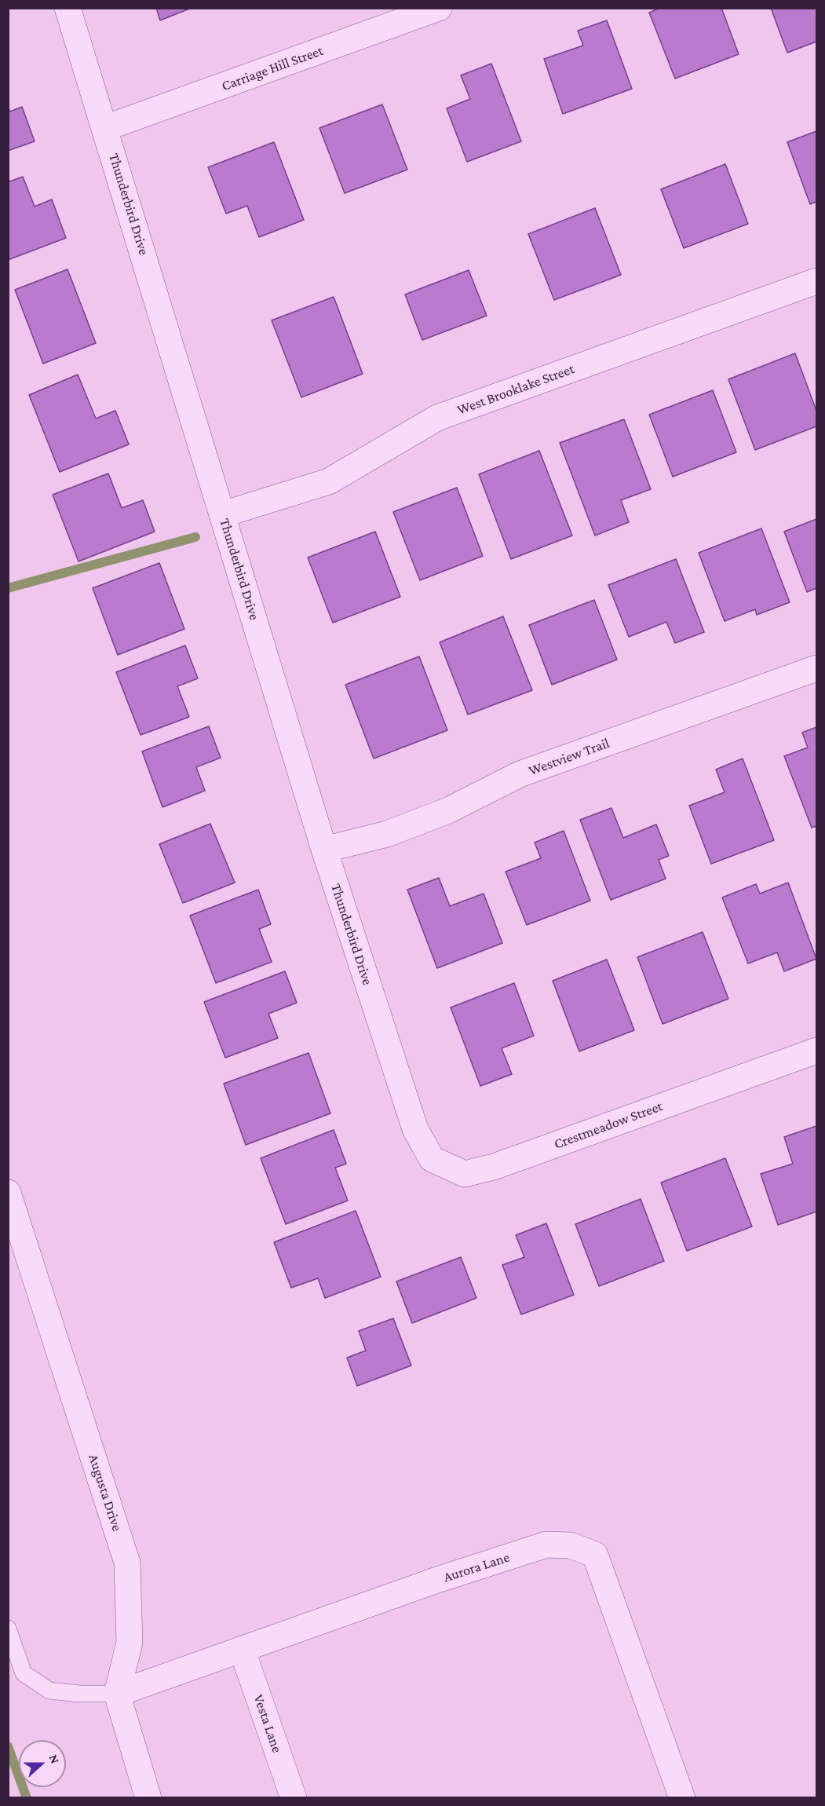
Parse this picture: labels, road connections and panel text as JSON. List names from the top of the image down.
{
  "streets": {
    "street": [
      "Carriage Hill Street",
      "Thunderbird Drive",
      "West Brooklake Street",
      "Westview Trail",
      "Crestmeadow Street",
      "Augusta Drive",
      "Aurora Lane",
      "Vesta Lane"
    ]
  },
  "crossings": [
    ["Carriage Hill Street", "Thunderbird Drive"],
    ["Thunderbird Drive", "West Brooklake Street"],
    ["Thunderbird Drive", "Westview Trail"],
    ["Thunderbird Drive", "Crestmeadow Street"],
    ["Augusta Drive", "Aurora Lane"],
    ["Aurora Lane", "Vesta Lane"]
  ],
  "north": "right"
}
